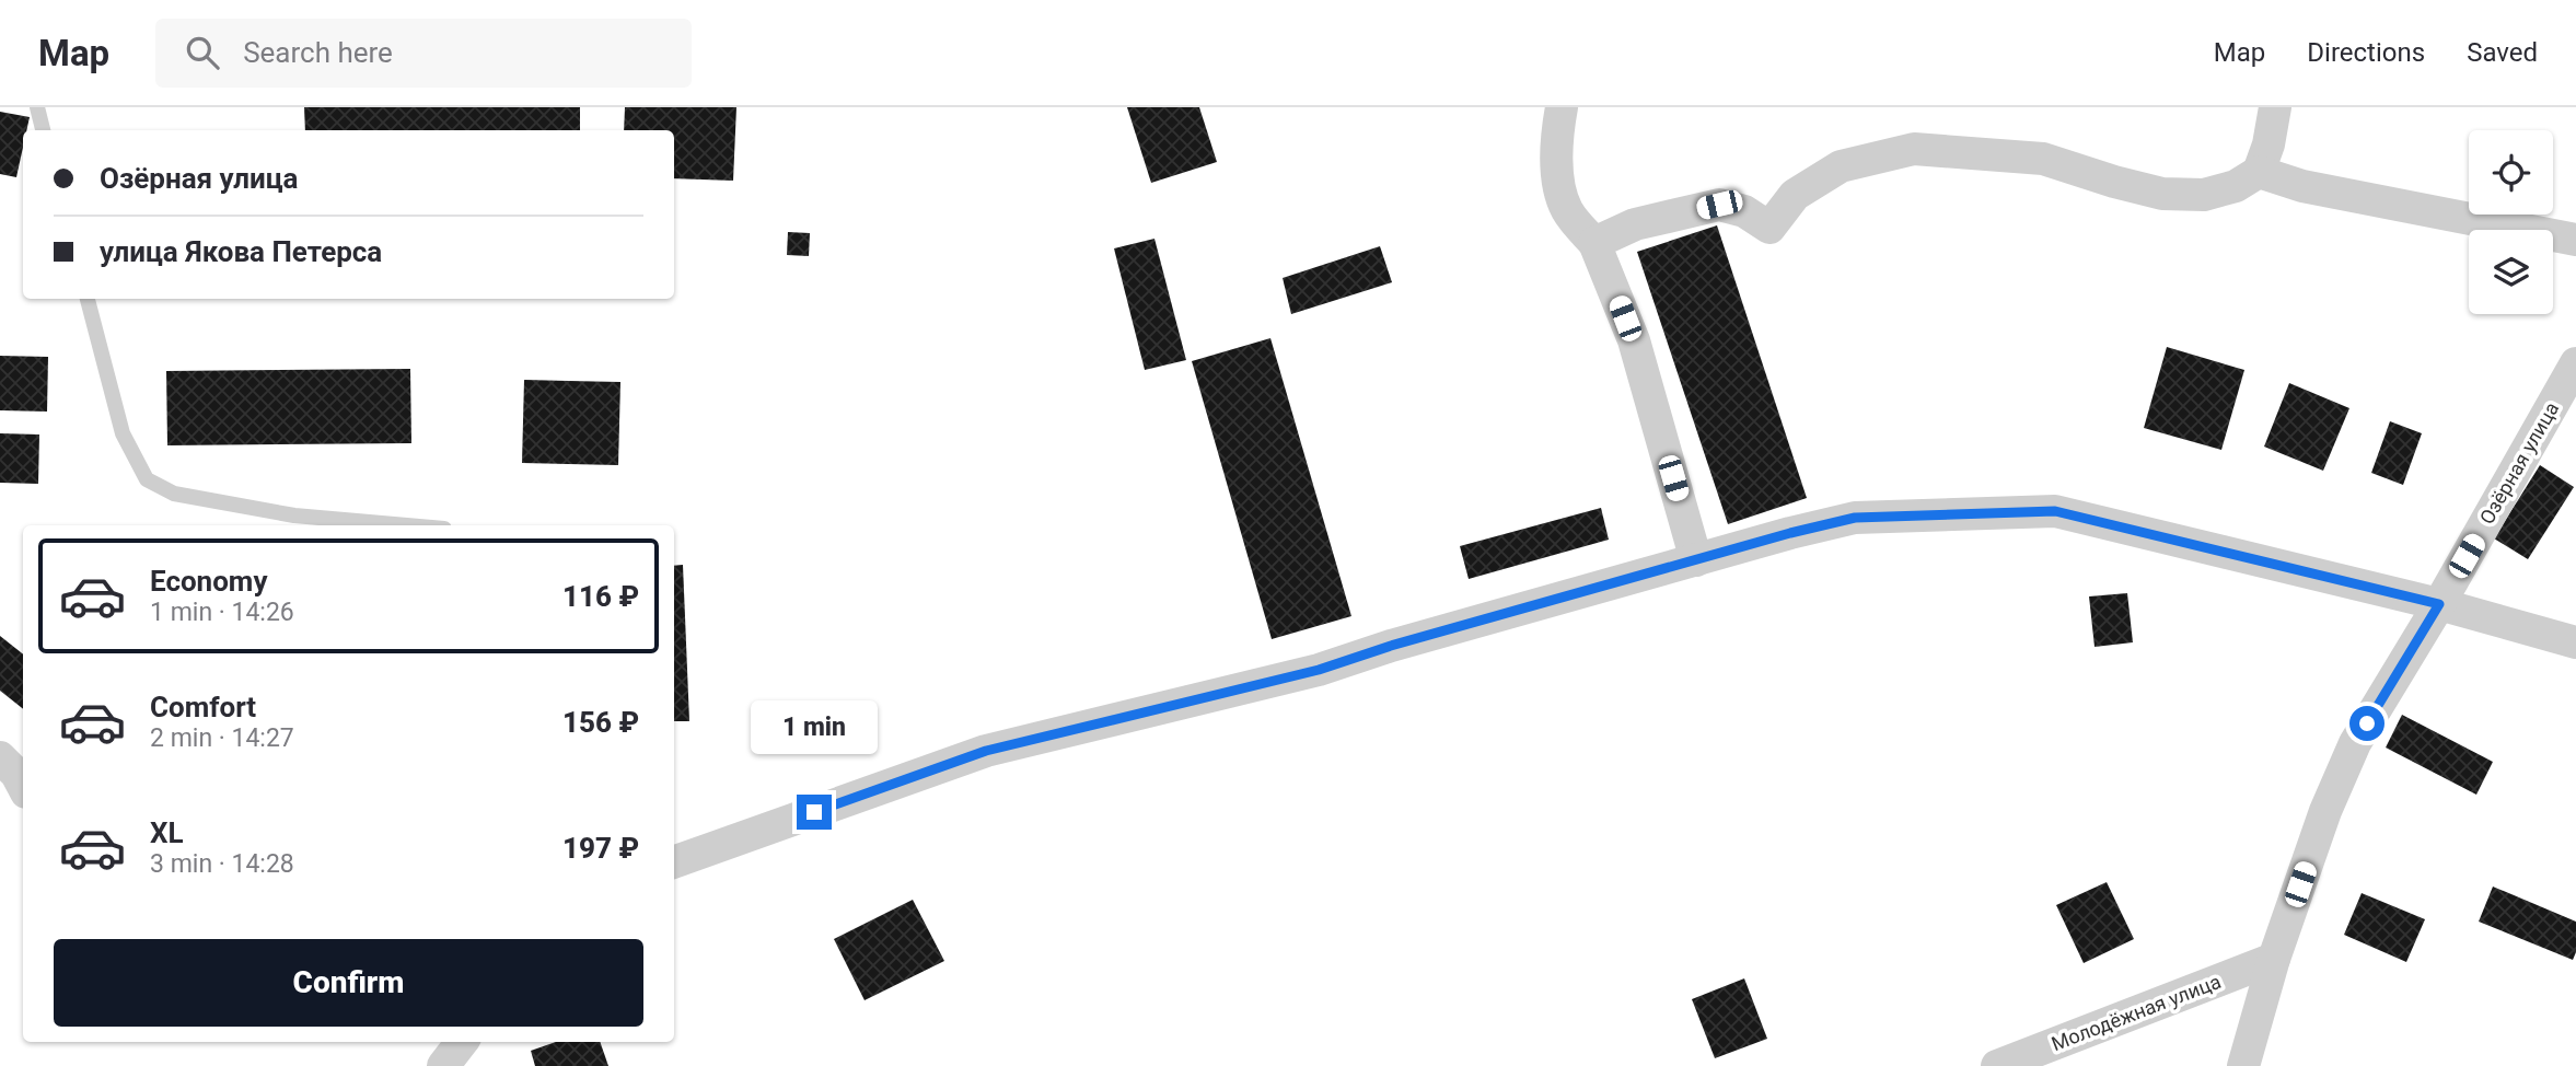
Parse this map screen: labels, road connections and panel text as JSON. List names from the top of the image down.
{
  "streets": {
    "street": ["Озёрная улица", "Молодёжная улица"]
  },
  "crossings": [
    ["Озёрная улица", "Молодёжная улица"]
  ],
  "page": {
    "header": "Map",
    "search": "Search here",
    "nav": ["Map", "Directions", "Saved"],
    "banner": ["Озёрная улица", "улица Якова Петерса"],
    "list": [
      {
        "name": "Economy",
        "note": "1 min · 14:26",
        "value": "116 ₽"
      },
      {
        "name": "Comfort",
        "note": "2 min · 14:27",
        "value": "156 ₽"
      },
      {
        "name": "XL",
        "note": "3 min · 14:28",
        "value": "197 ₽"
      }
    ],
    "bubble": "1 min",
    "buttons": "Confirm"
  }
}
